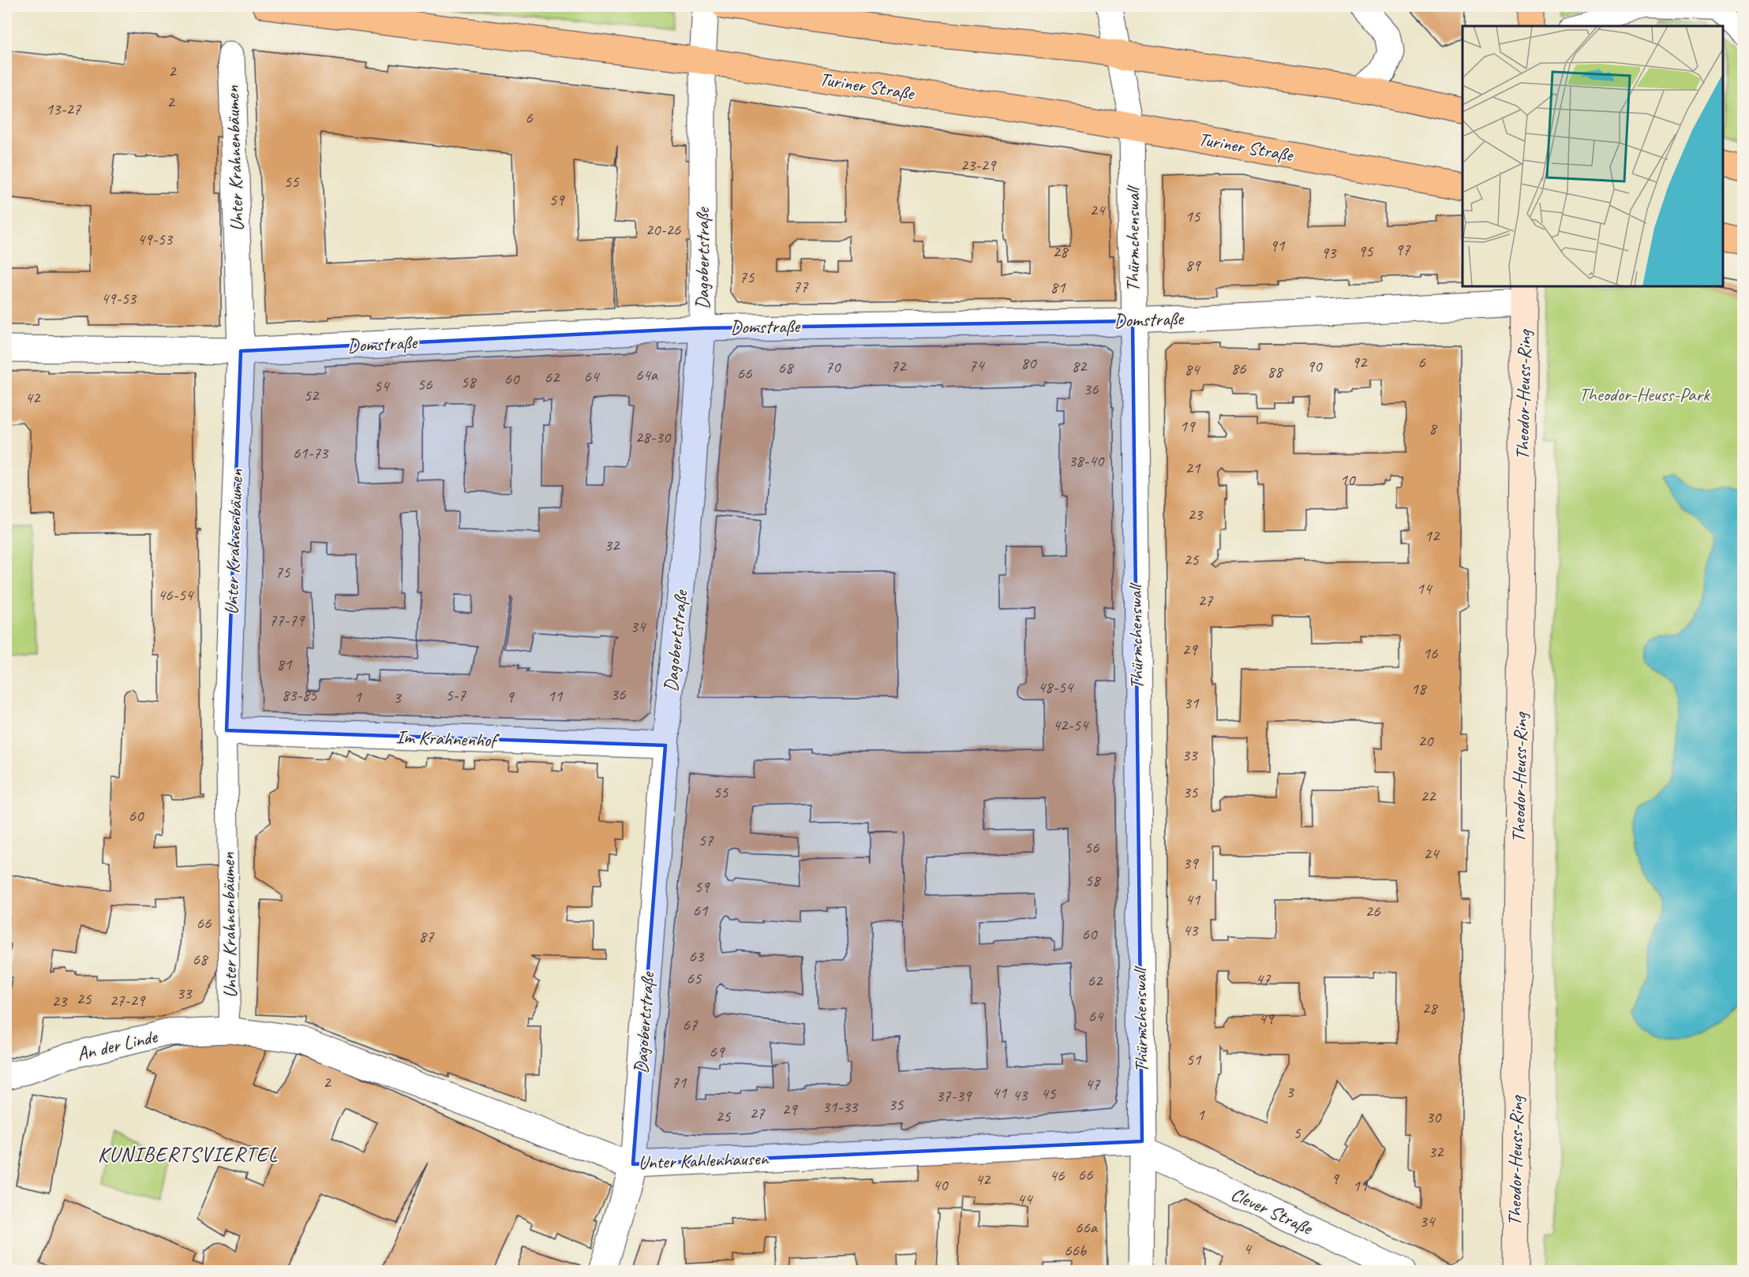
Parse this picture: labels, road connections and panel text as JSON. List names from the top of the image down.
{
  "streets": {
    "main road": ["Turiner Straße", "Theodor-Heuss-Ring"],
    "street": [
      "Unter Krahnenbäumen",
      "Thürmchenswall",
      "Dagobertstraße",
      "Domstraße",
      "Im Krahnenhof",
      "An der Linde",
      "Unter Kahlenhausen",
      "Clever Straße"
    ]
  },
  "crossings": [
    ["Turiner Straße", "Thürmchenswall"],
    ["Turiner Straße", "Dagobertstraße"],
    ["Unter Krahnenbäumen", "Domstraße"],
    ["Unter Krahnenbäumen", "Im Krahnenhof"],
    ["Unter Krahnenbäumen", "An der Linde"],
    ["Unter Krahnenbäumen", "Unter Kahlenhausen"],
    ["Thürmchenswall", "Domstraße"],
    ["Thürmchenswall", "Unter Kahlenhausen"],
    ["Thürmchenswall", "Clever Straße"],
    ["Dagobertstraße", "Domstraße"],
    ["Dagobertstraße", "Im Krahnenhof"],
    ["Dagobertstraße", "Unter Kahlenhausen"],
    ["Domstraße", "Theodor-Heuss-Ring"],
    ["An der Linde", "Unter Kahlenhausen"],
    ["Unter Kahlenhausen", "Clever Straße"]
  ],
  "districts": ["KUNIBERTSVIERTEL"],
  "parks": ["Theodor-Heuss-Park"],
  "house_numbers": [
    "2",
    "2",
    "13-27",
    "6",
    "23-29",
    "55",
    "59",
    "24",
    "15",
    "20-26",
    "49-53",
    "91",
    "97",
    "95",
    "28",
    "93",
    "89",
    "75",
    "77",
    "81",
    "49-53",
    "92",
    "6",
    "80",
    "74",
    "72",
    "82",
    "90",
    "70",
    "68",
    "86",
    "84",
    "88",
    "66",
    "64a",
    "64",
    "62",
    "60",
    "58",
    "56",
    "54",
    "36",
    "52",
    "42",
    "19",
    "8",
    "28-30",
    "61-73",
    "38-40",
    "21",
    "10",
    "23",
    "12",
    "32",
    "25",
    "75",
    "14",
    "46-54",
    "27",
    "77-79",
    "34",
    "29",
    "16",
    "81",
    "48-54",
    "18",
    "36",
    "83-85",
    "5-7",
    "11",
    "1",
    "9",
    "3",
    "31",
    "42-54",
    "20",
    "33",
    "55",
    "35",
    "22",
    "60",
    "57",
    "56",
    "24",
    "39",
    "58",
    "59",
    "41",
    "61",
    "26",
    "66",
    "43",
    "60",
    "87",
    "63",
    "68",
    "65",
    "47",
    "62",
    "33",
    "25",
    "27-29",
    "23",
    "28",
    "64",
    "49",
    "67",
    "69",
    "51",
    "2",
    "71",
    "47",
    "3",
    "41",
    "45",
    "43",
    "37-39",
    "35",
    "31-33",
    "29",
    "27",
    "1",
    "25",
    "30",
    "5",
    "32",
    "66",
    "46",
    "9",
    "42",
    "40",
    "11",
    "44",
    "34",
    "66a",
    "4",
    "66b"
  ]
}
